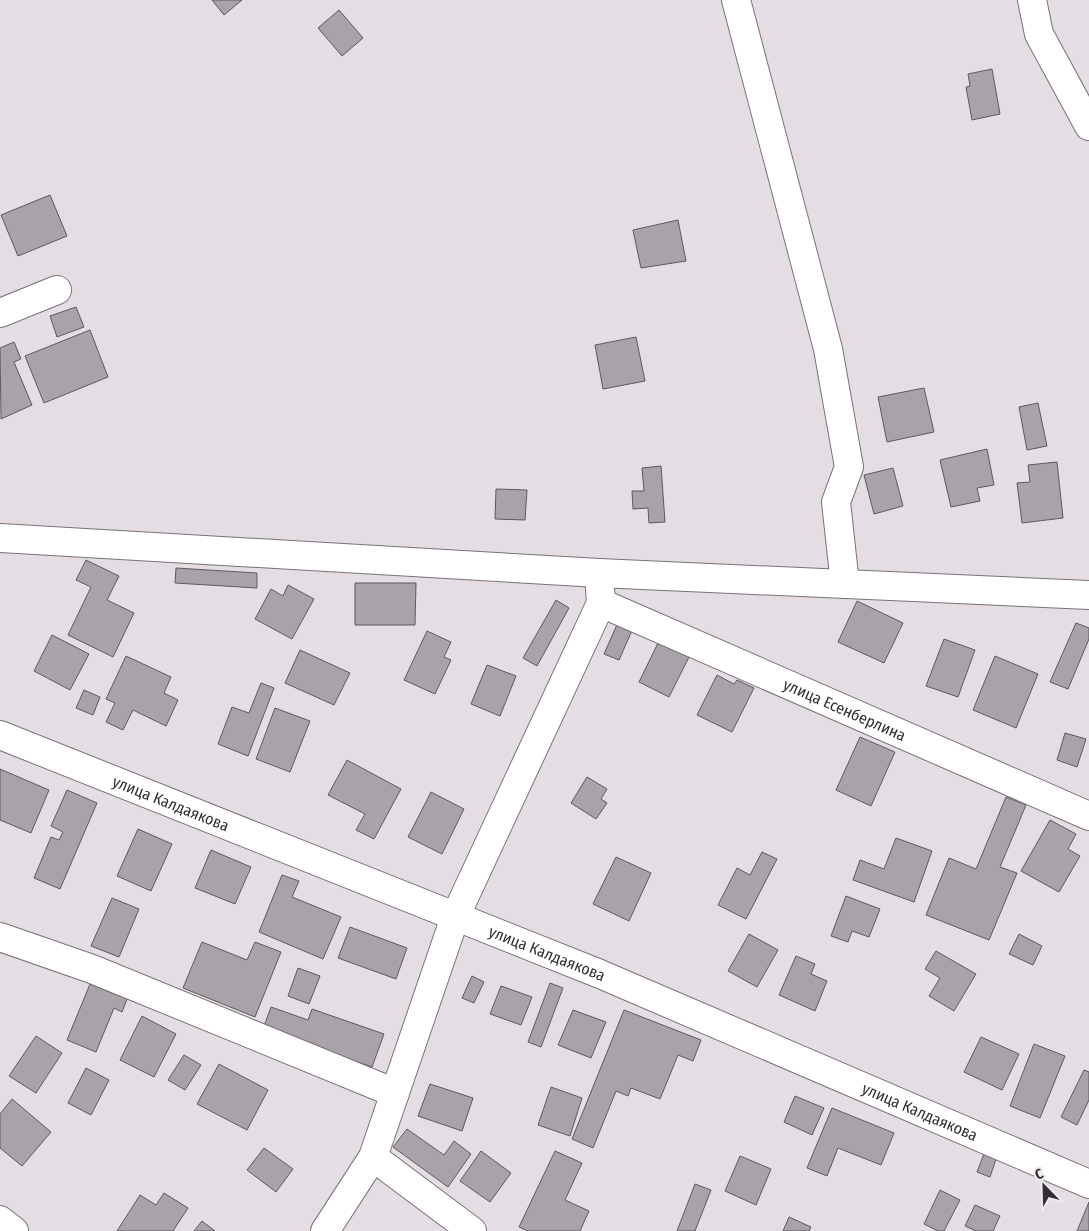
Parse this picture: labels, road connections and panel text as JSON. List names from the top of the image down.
{
  "streets": {
    "street": ["улица Есенберлина", "улица Калдаякова"]
  },
  "north": "top left"
}
